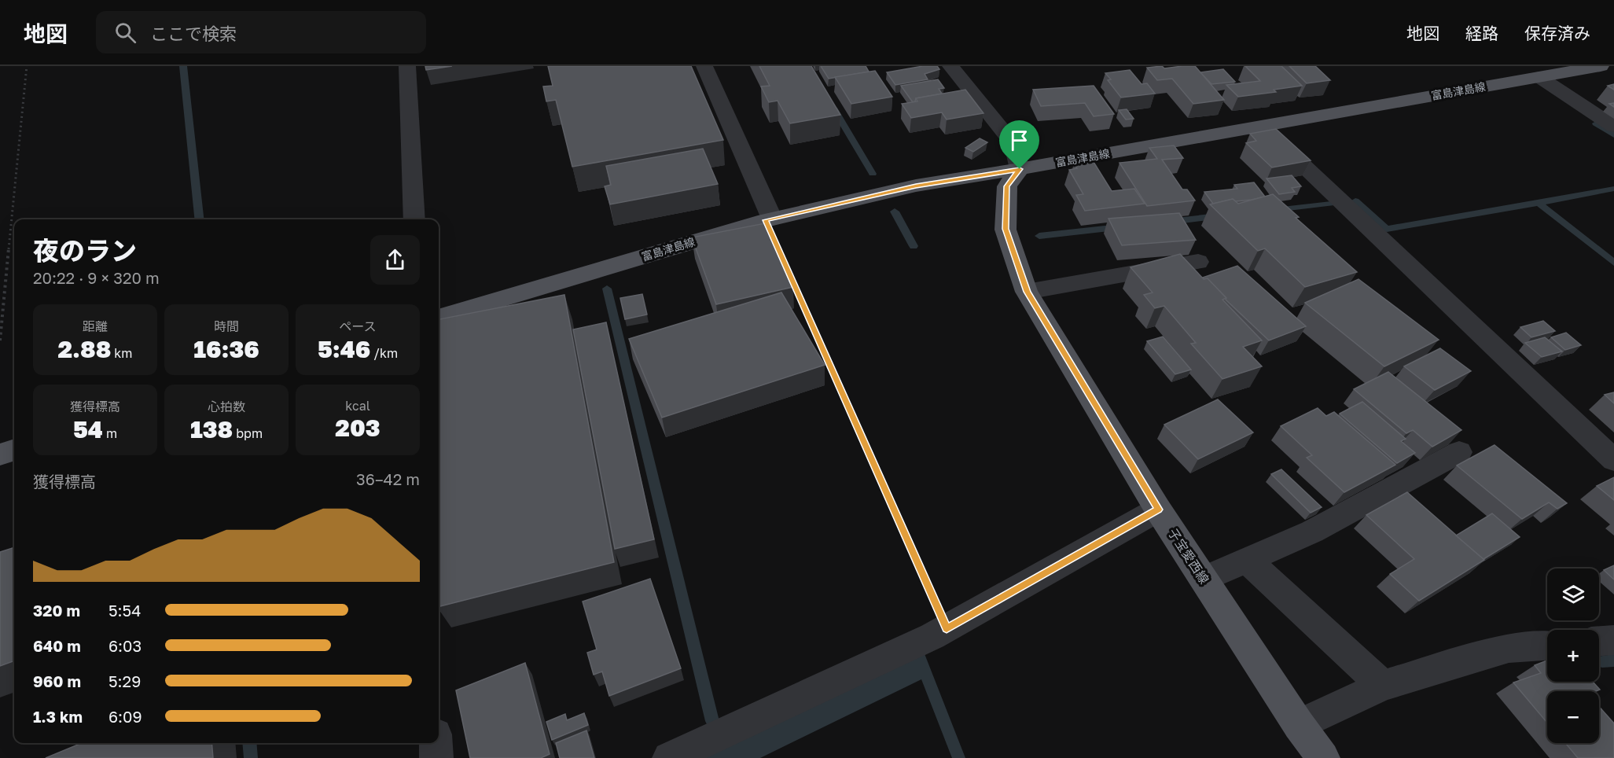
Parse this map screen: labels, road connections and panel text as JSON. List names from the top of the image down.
{
  "streets": {
    "main road": ["富島津島線", "子宝愛西線"]
  },
  "crossings": [
    ["富島津島線", "子宝愛西線"]
  ],
  "page": {
    "header": "地図",
    "search": "ここで検索",
    "nav": ["地図", "経路", "保存済み"],
    "heading": ["夜のラン", "20:22 · 9 × 320 m"],
    "stats": [
      ["距離", "2.88 km"],
      ["時間", "16:36"],
      ["ペース", "5:46 /km"],
      ["獲得標高", "54 m"],
      ["心拍数", "138 bpm"],
      ["kcal", "203"]
    ],
    "chart": ["獲得標高", "36–42 m"],
    "map_buttons": ["+", "−"],
    "list": [
      {
        "name": "320 m",
        "note": "5:54"
      },
      {
        "name": "640 m",
        "note": "6:03"
      },
      {
        "name": "960 m",
        "note": "5:29"
      },
      {
        "name": "1.3 km",
        "note": "6:09"
      }
    ]
  }
}
